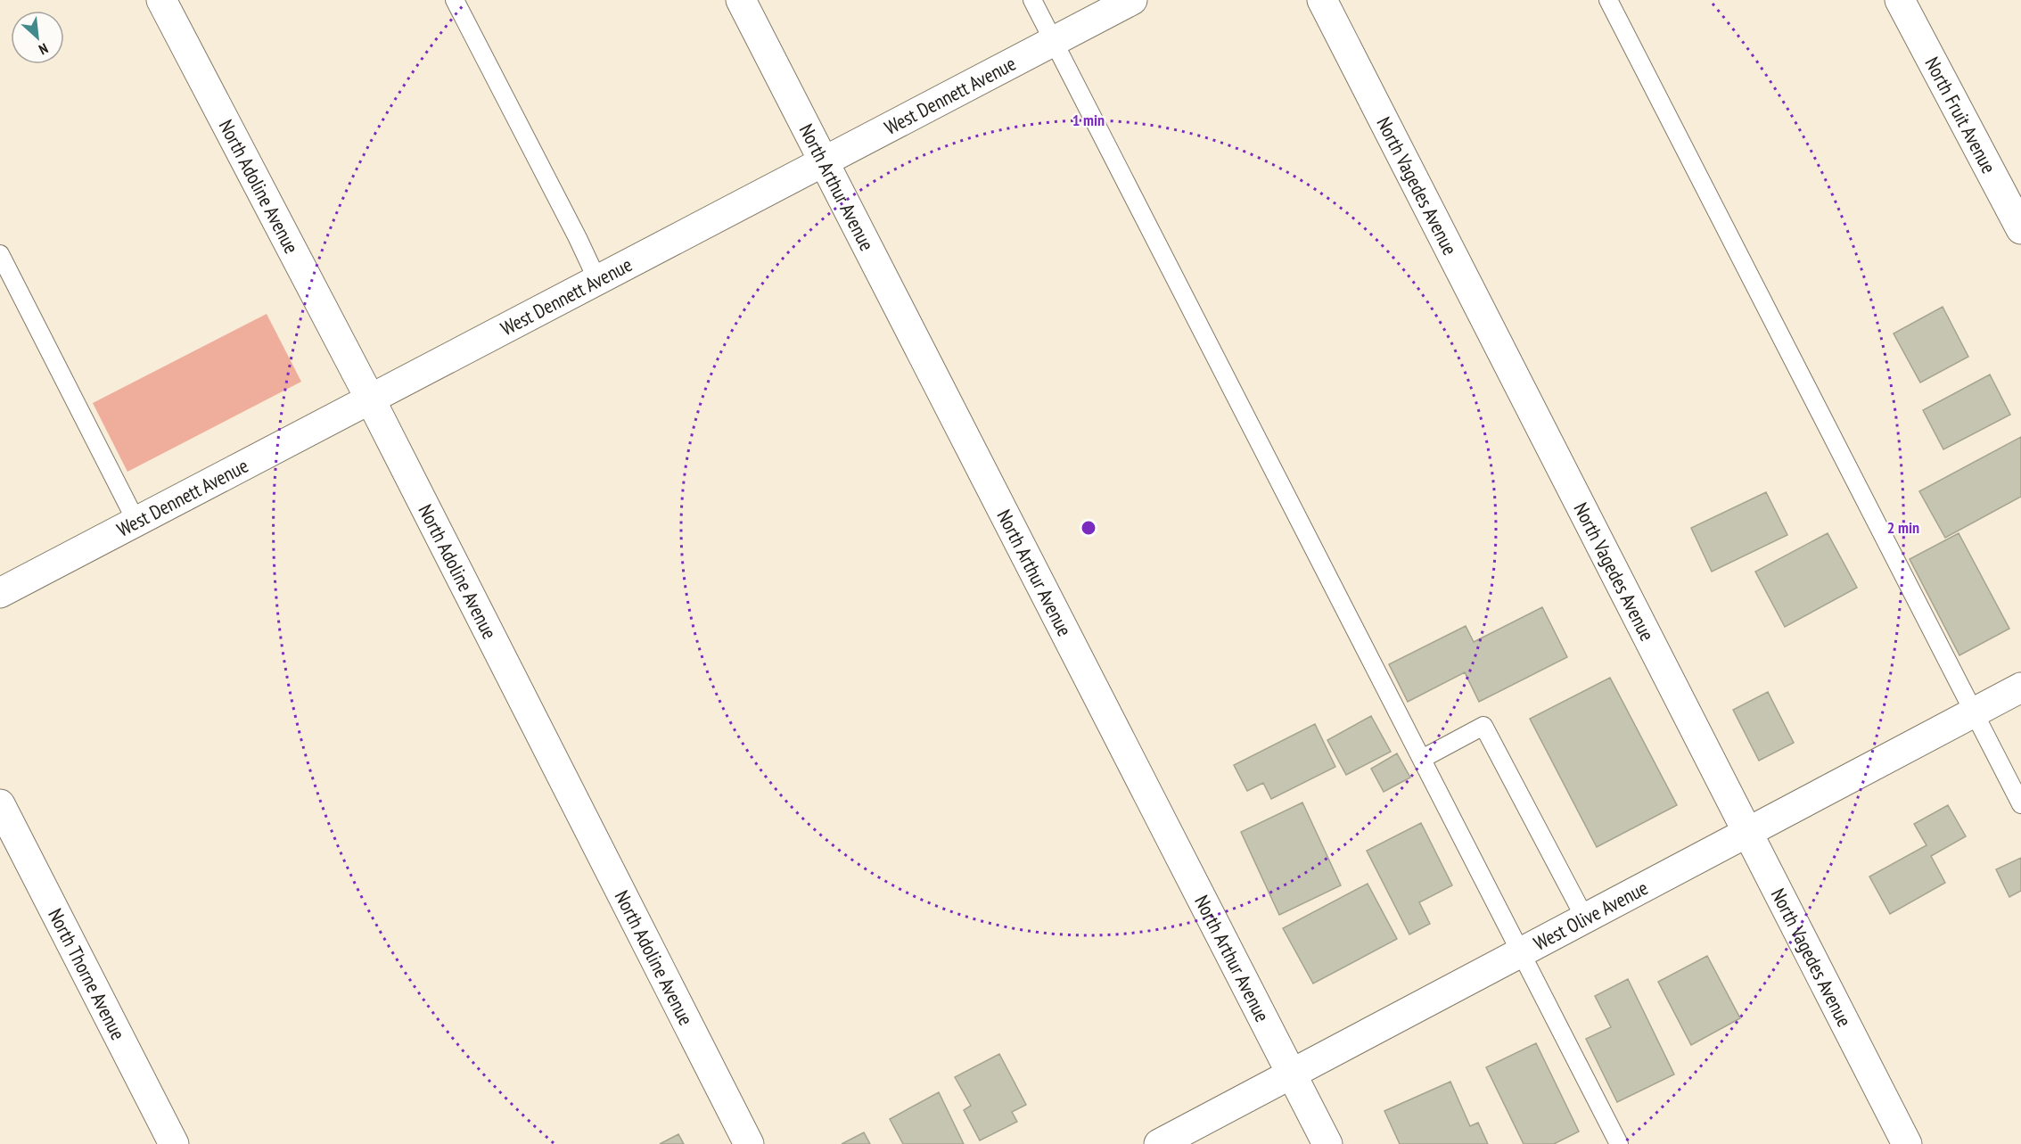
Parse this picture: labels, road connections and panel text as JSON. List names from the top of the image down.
{
  "streets": {
    "street": [
      "West Dennett Avenue",
      "North Fruit Avenue",
      "North Adoline Avenue",
      "North Arthur Avenue",
      "North Vagedes Avenue",
      "West Olive Avenue",
      "North Thorne Avenue"
    ]
  },
  "crossings": [
    ["West Dennett Avenue", "North Adoline Avenue"],
    ["West Dennett Avenue", "North Arthur Avenue"],
    ["North Arthur Avenue", "West Olive Avenue"],
    ["North Vagedes Avenue", "West Olive Avenue"]
  ],
  "north": "bottom right",
  "rings": ["1 min", "2 min"]
}
